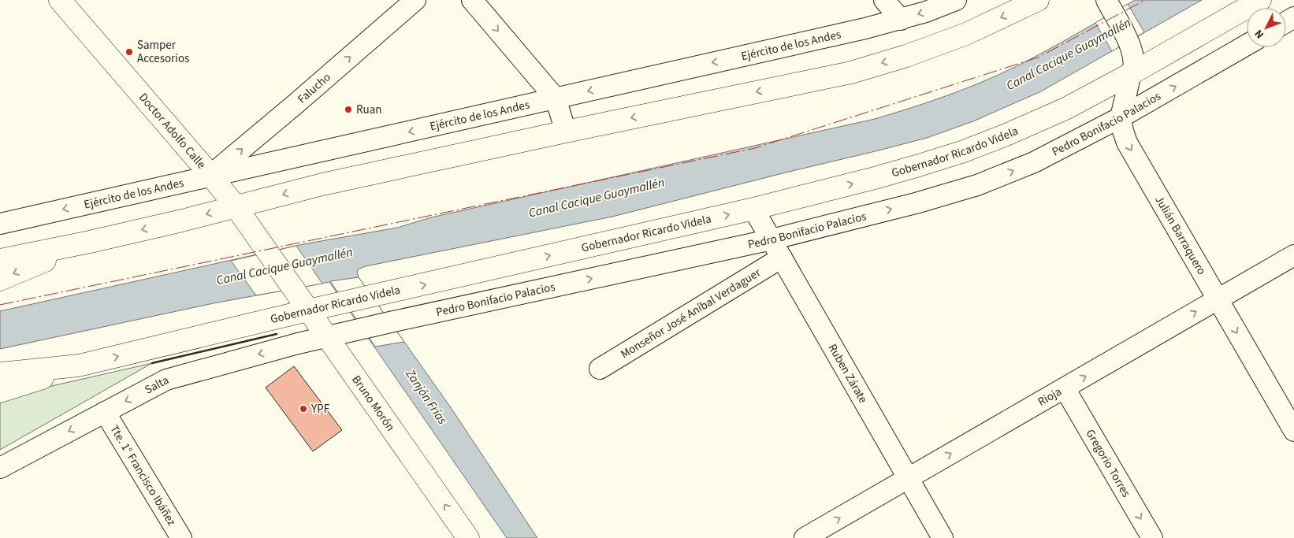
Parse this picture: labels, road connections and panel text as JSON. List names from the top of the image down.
{
  "streets": {
    "main road": ["Doctor Adolfo Calle", "Gobernador Ricardo Videla", "Bruno Morón"],
    "street": [
      "Ejército de los Andes",
      "Falucho",
      "Pedro Bonifacio Palacios",
      "Julián Barraquero",
      "Monseñor José Aníbal Verdaguer",
      "Ruben Zárate",
      "Salta",
      "Rioja",
      "Gregorio Torres",
      "Tte. 1° Francisco Ibáñez"
    ]
  },
  "crossings": [
    ["Ejército de los Andes", "Falucho"],
    ["Ejército de los Andes", "Doctor Adolfo Calle"],
    ["Falucho", "Doctor Adolfo Calle"],
    ["Pedro Bonifacio Palacios", "Julián Barraquero"],
    ["Pedro Bonifacio Palacios", "Ruben Zárate"],
    ["Pedro Bonifacio Palacios", "Salta"],
    ["Pedro Bonifacio Palacios", "Bruno Morón"],
    ["Doctor Adolfo Calle", "Bruno Morón"],
    ["Gobernador Ricardo Videla", "Julián Barraquero"],
    ["Gobernador Ricardo Videla", "Ruben Zárate"],
    ["Gobernador Ricardo Videla", "Bruno Morón"],
    ["Julián Barraquero", "Rioja"],
    ["Monseñor José Aníbal Verdaguer", "Ruben Zárate"],
    ["Ruben Zárate", "Rioja"],
    ["Salta", "Bruno Morón"],
    ["Salta", "Tte. 1° Francisco Ibáñez"],
    ["Rioja", "Gregorio Torres"]
  ],
  "one_way": [
    "Ejército de los Andes",
    "Falucho",
    "Pedro Bonifacio Palacios",
    "Julián Barraquero",
    "Salta",
    "Rioja",
    "Bruno Morón",
    "Gregorio Torres"
  ],
  "water": ["Canal Cacique Guaymallén", "Zanjón Frías"],
  "places": ["Samper Accesorios", "Ruan", "YPF"],
  "north": "bottom left"
}
